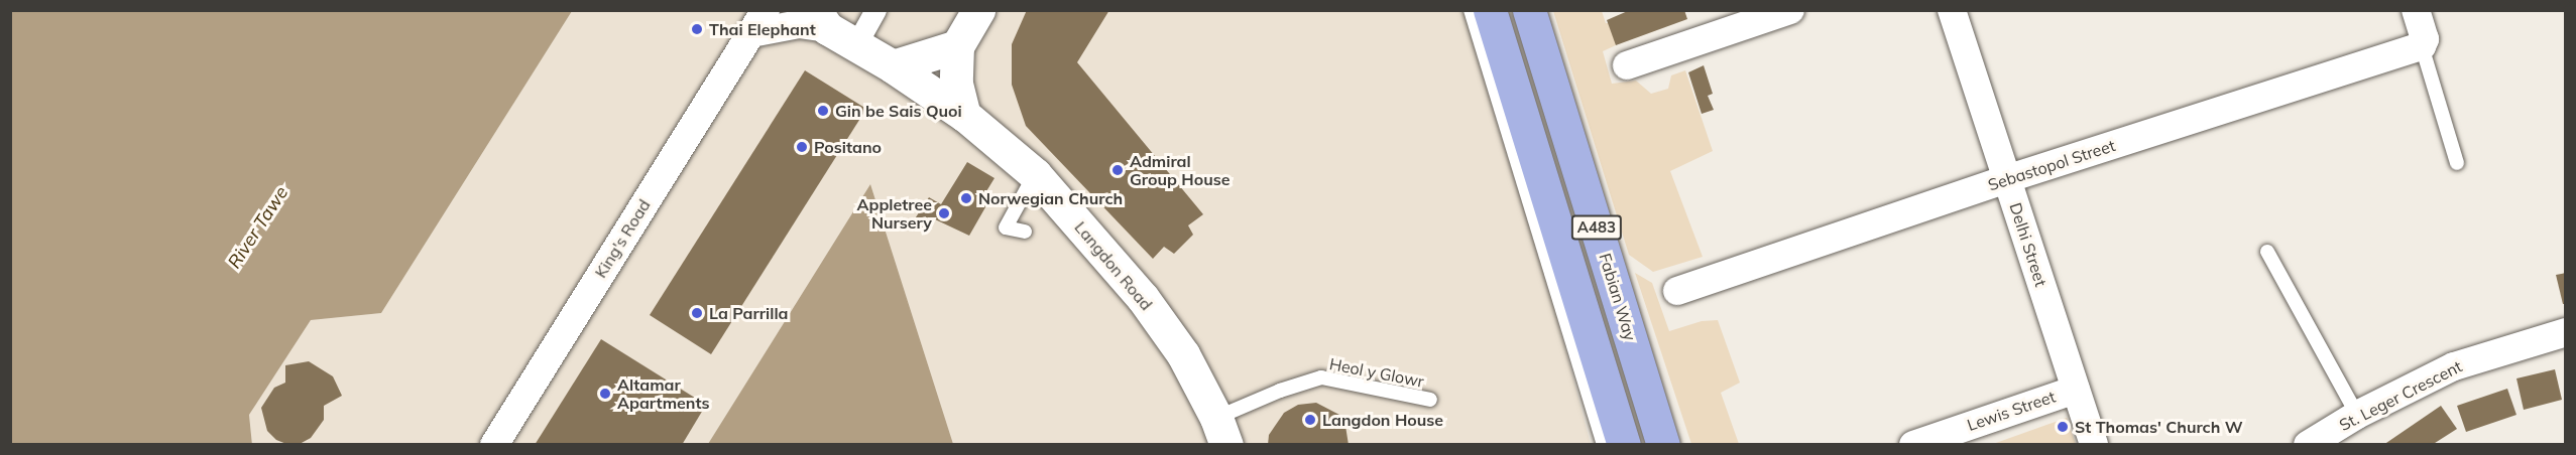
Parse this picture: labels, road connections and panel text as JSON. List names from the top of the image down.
{
  "streets": {
    "highway": ["A483", "Fabian Way"],
    "street": [
      "Sebastopol Street",
      "King's Road",
      "Delhi Street",
      "Langdon Road",
      "St. Leger Crescent",
      "Lewis Street"
    ],
    "lane": ["Heol y Glowr"]
  },
  "crossings": [
    ["Sebastopol Street", "Delhi Street"],
    ["King's Road", "Langdon Road"],
    ["Delhi Street", "Lewis Street"],
    ["Langdon Road", "Heol y Glowr"]
  ],
  "water": ["River Tawe"],
  "places": [
    "Thai Elephant",
    "Gin be Sais Quoi",
    "Positano",
    "Admiral Group House",
    "Norwegian Church",
    "Appletree Nursery",
    "La Parrilla",
    "Altamar Apartments",
    "Langdon House",
    "St Thomas' Church W"
  ]
}
